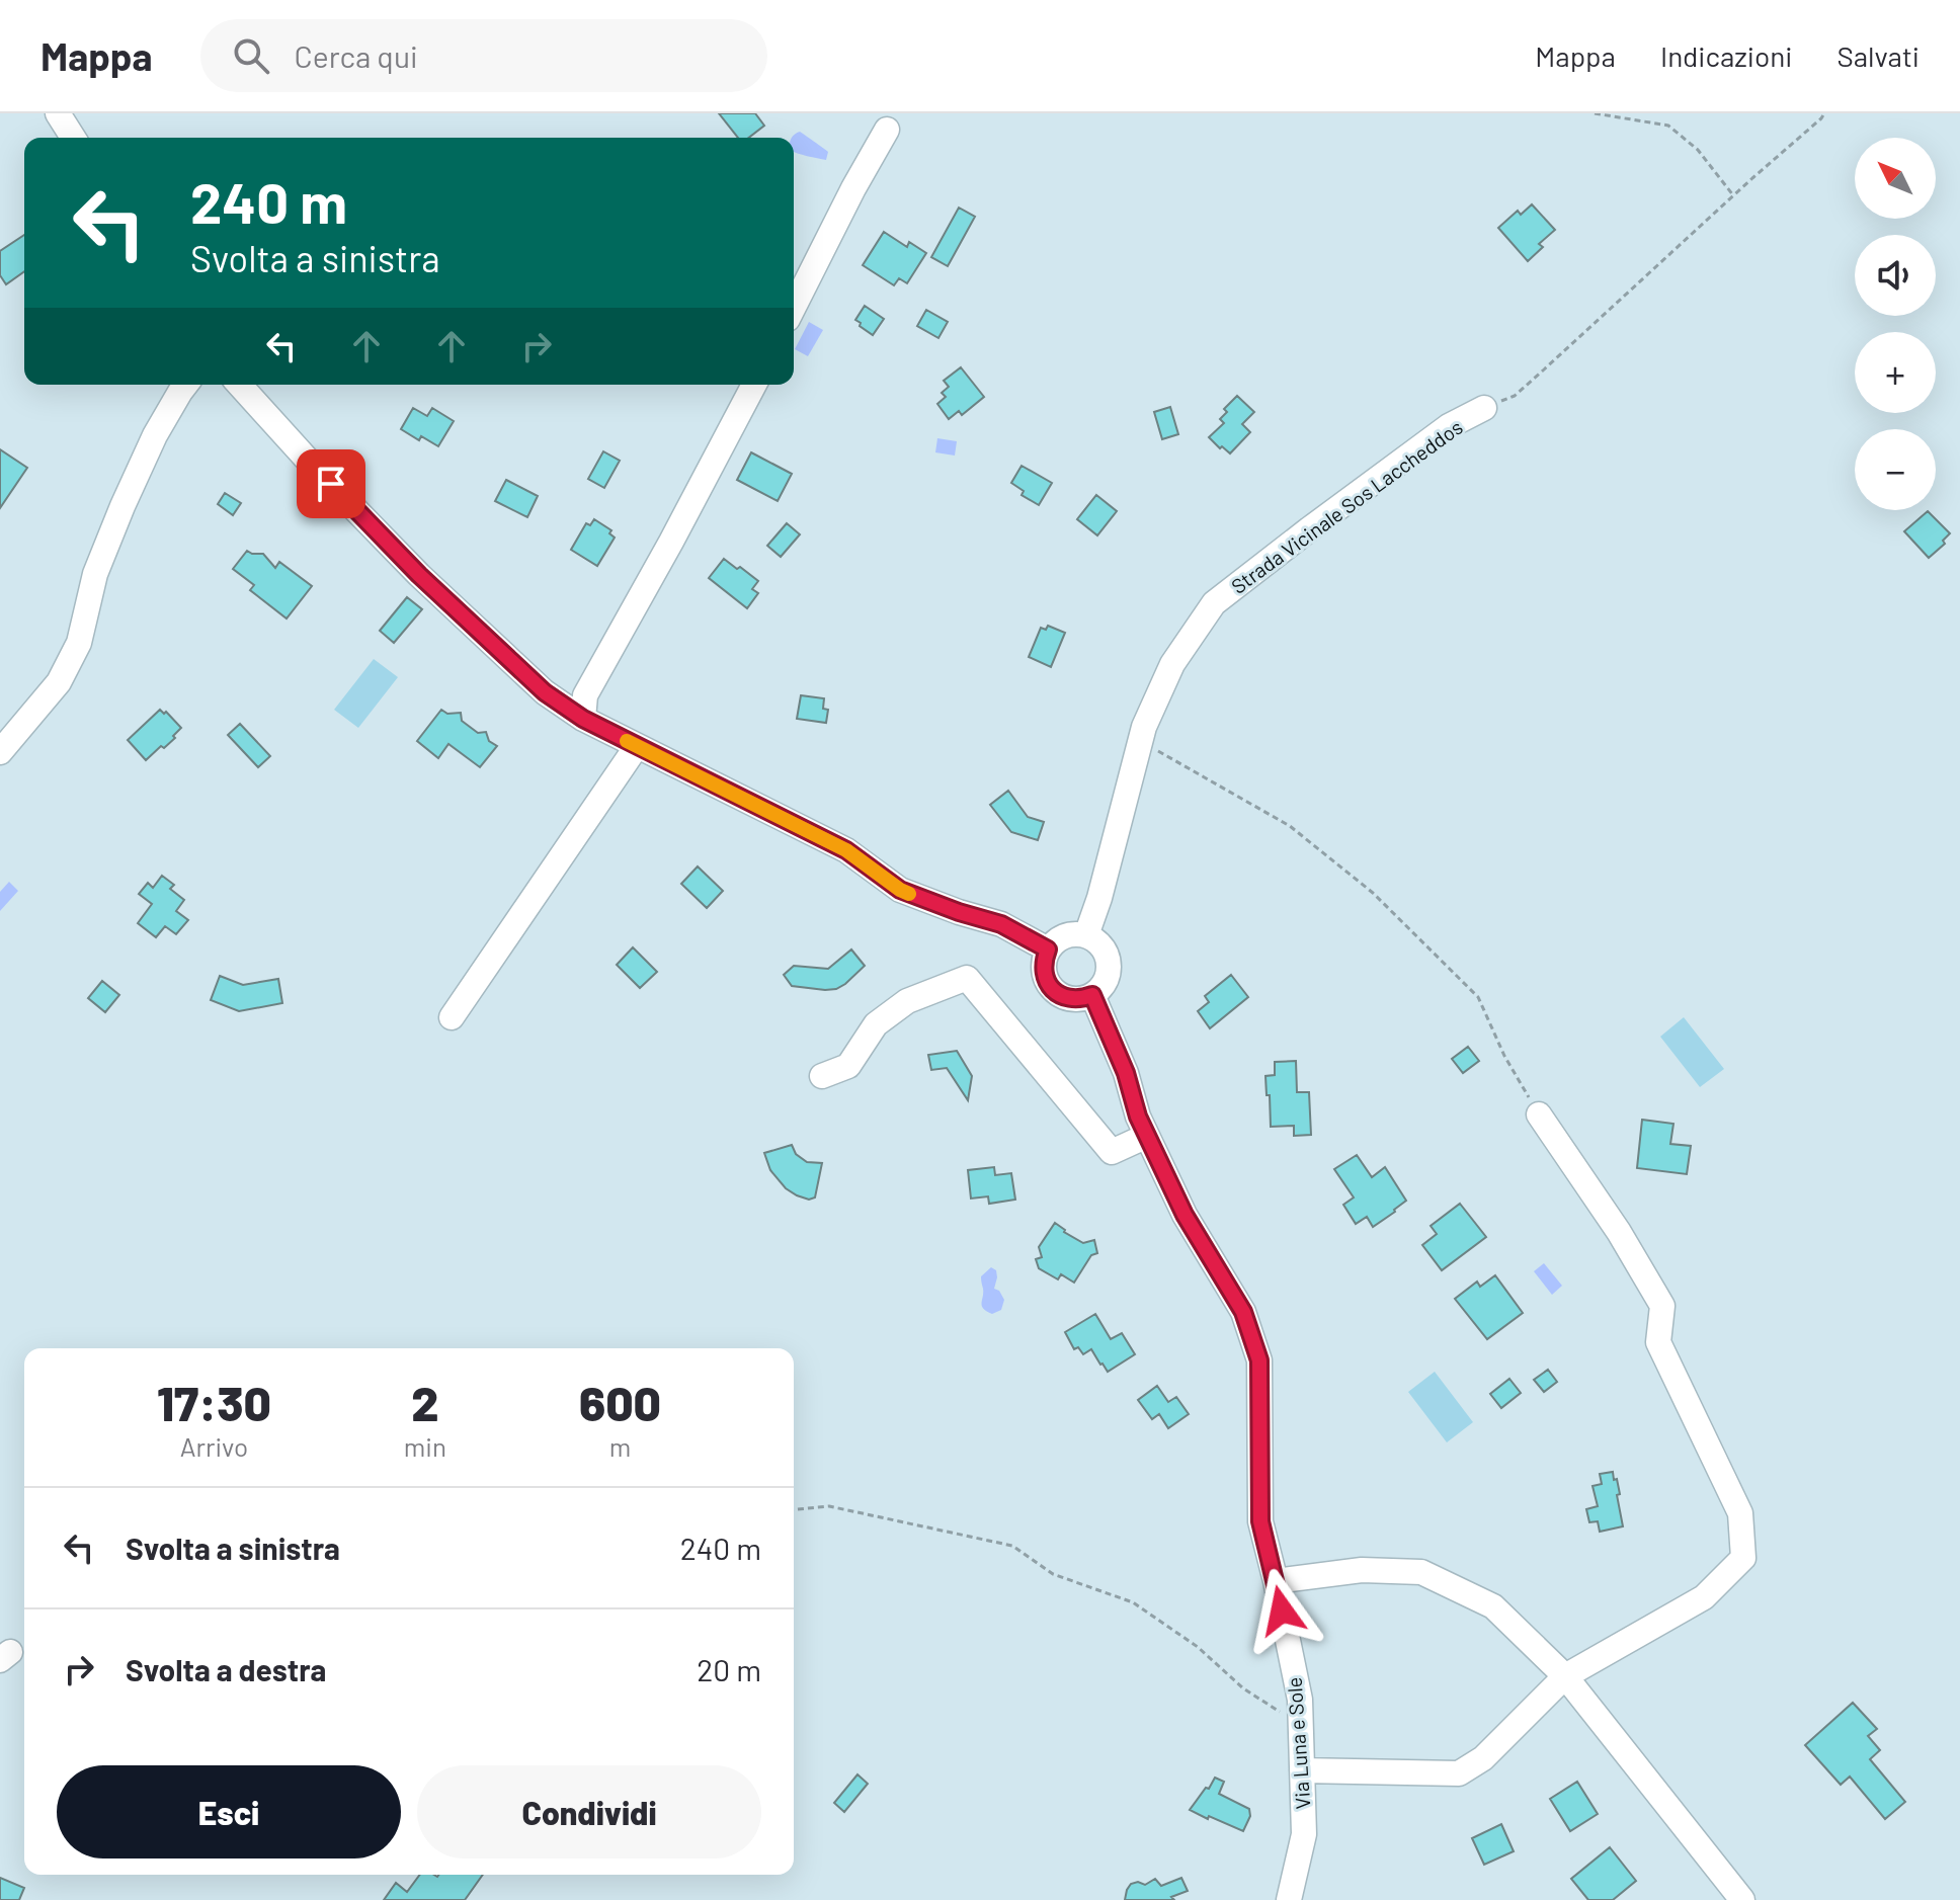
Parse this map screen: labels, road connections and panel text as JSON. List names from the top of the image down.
{
  "streets": {
    "street": ["Strada Vicinale Sos Laccheddos", "Via Luna e Sole"]
  },
  "crossings": [
    ["Strada Vicinale Sos Laccheddos", "Via Luna e Sole"]
  ],
  "north": "top left",
  "page": {
    "header": "Mappa",
    "search": "Cerca qui",
    "nav": ["Mappa", "Indicazioni", "Salvati"],
    "map_buttons": ["+", "−"],
    "turn": ["240 m", "Svolta a sinistra"],
    "eta": [
      "17:30",
      "Arrivo",
      "2",
      "min",
      "600",
      "m"
    ],
    "list": [
      {
        "name": "Svolta a sinistra",
        "value": "240 m"
      },
      {
        "name": "Svolta a destra",
        "value": "20 m"
      }
    ],
    "buttons": ["Esci", "Condividi"]
  }
}
